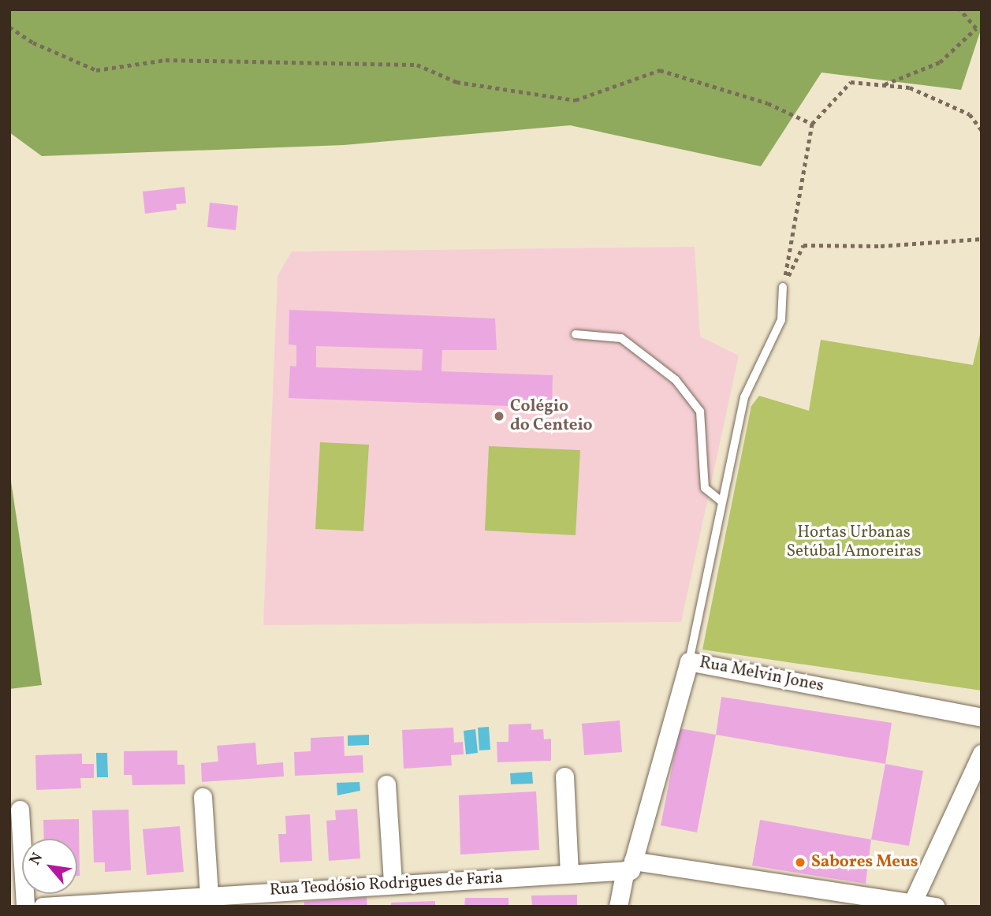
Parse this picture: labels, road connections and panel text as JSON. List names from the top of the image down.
{
  "streets": {
    "street": ["Rua Melvin Jones", "Rua Teodósio Rodrigues de Faria"]
  },
  "crossings": [
    ["Rua Melvin Jones", "Rua Teodósio Rodrigues de Faria"]
  ],
  "parks": ["Hortas Urbanas Setúbal Amoreiras"],
  "places": ["Colégio do Centeio", "Sabores Meus"],
  "north": "top left"
}
